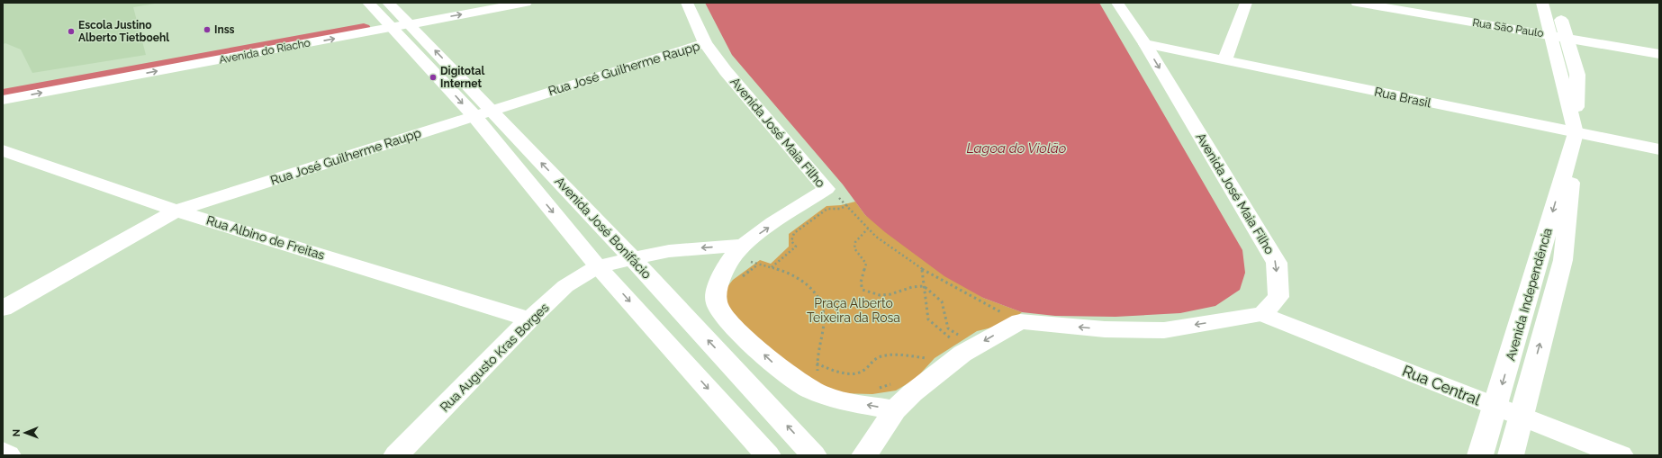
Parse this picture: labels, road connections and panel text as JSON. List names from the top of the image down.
{
  "streets": {
    "street": [
      "Rua São Paulo",
      "Avenida do Riacho",
      "Rua José Guilherme Raupp",
      "Rua Brasil",
      "Avenida José Maia Filho",
      "Avenida José Bonifácio",
      "Rua Albino de Freitas",
      "Avenida Independência",
      "Rua Augusto Kras Borges",
      "Rua Central"
    ]
  },
  "crossings": [
    ["Rua São Paulo", "Avenida Independência"],
    ["Avenida do Riacho", "Avenida José Bonifácio"],
    ["Rua José Guilherme Raupp", "Avenida José Maia Filho"],
    ["Rua José Guilherme Raupp", "Avenida José Bonifácio"],
    ["Rua José Guilherme Raupp", "Rua Albino de Freitas"],
    ["Rua Brasil", "Avenida José Maia Filho"],
    ["Rua Brasil", "Avenida Independência"],
    ["Avenida José Maia Filho", "Rua Augusto Kras Borges"],
    ["Avenida José Maia Filho", "Rua Central"],
    ["Avenida José Bonifácio", "Rua Augusto Kras Borges"],
    ["Rua Albino de Freitas", "Rua Augusto Kras Borges"],
    ["Avenida Independência", "Rua Central"]
  ],
  "water": ["Lagoa do Violão"],
  "parks": ["Praça Alberto Teixeira da Rosa"],
  "places": ["Inss", "Escola Justino Alberto Tietboehl", "Digitotal Internet"],
  "north": "left"
}
